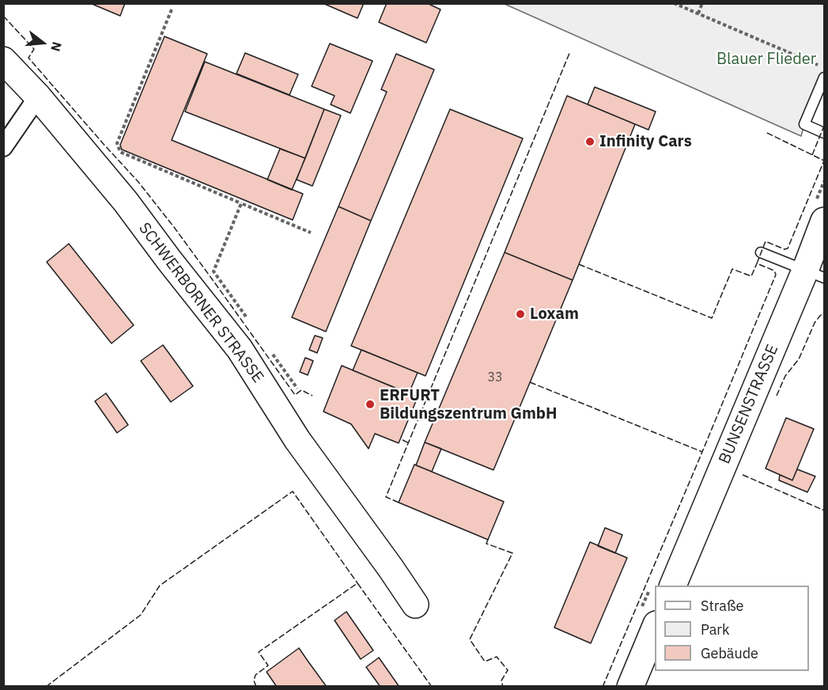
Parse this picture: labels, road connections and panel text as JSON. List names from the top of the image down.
{
  "streets": {
    "street": ["SCHWERBORNER STRASSE", "BUNSENSTRASSE"]
  },
  "parks": ["Blauer Flieder"],
  "places": ["Infinity Cars", "Loxam", "ERFURT Bildungszentrum GmbH"],
  "house_numbers": ["33"],
  "legend": ["Straße", "Park", "Gebäude"],
  "north": "right"
}
